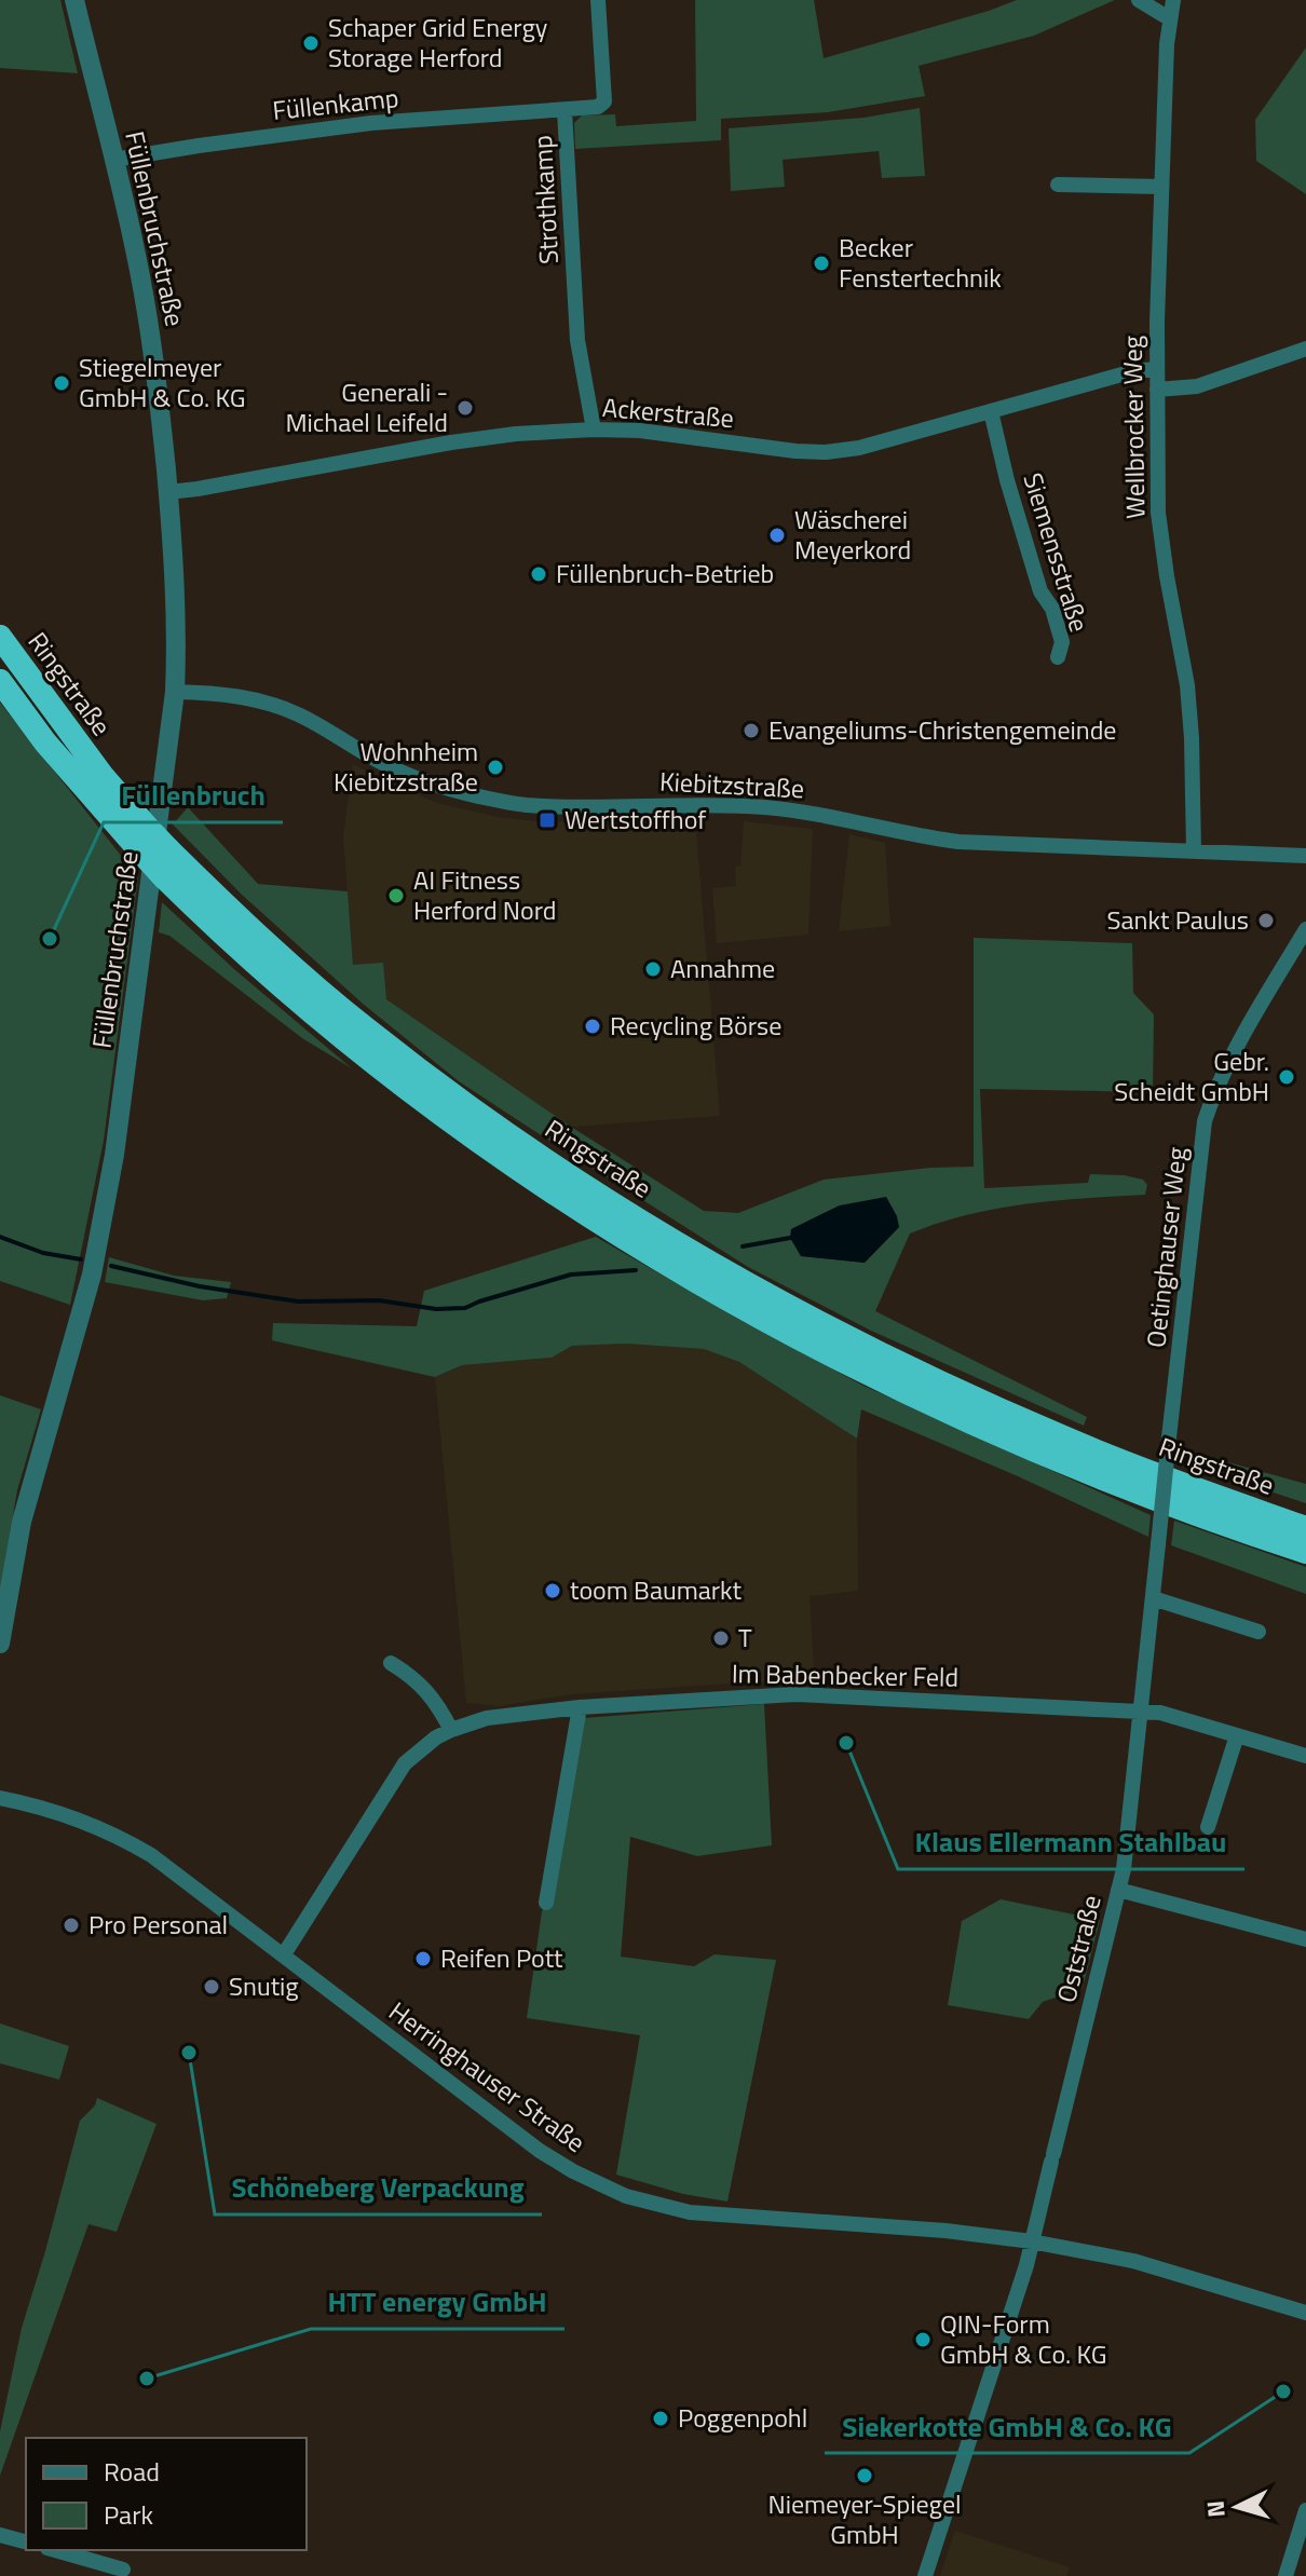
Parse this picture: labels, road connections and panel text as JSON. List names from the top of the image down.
{
  "streets": {
    "highway": ["Ringstraße"],
    "street": [
      "Füllenkamp",
      "Strothkamp",
      "Füllenbruchstraße",
      "Ackerstraße",
      "Wellbrocker Weg",
      "Siemensstraße",
      "Kiebitzstraße",
      "Oetinghauser Weg",
      "Im Babenbecker Feld",
      "Oststraße",
      "Herringhauser Straße"
    ]
  },
  "crossings": [
    ["Füllenkamp", "Strothkamp"],
    ["Füllenkamp", "Füllenbruchstraße"],
    ["Strothkamp", "Ackerstraße"],
    ["Füllenbruchstraße", "Ackerstraße"],
    ["Füllenbruchstraße", "Kiebitzstraße"],
    ["Ackerstraße", "Wellbrocker Weg"],
    ["Ackerstraße", "Siemensstraße"],
    ["Wellbrocker Weg", "Kiebitzstraße"],
    ["Oetinghauser Weg", "Oststraße"],
    ["Im Babenbecker Feld", "Oststraße"],
    ["Im Babenbecker Feld", "Herringhauser Straße"],
    ["Oststraße", "Herringhauser Straße"]
  ],
  "places": {
    "other": [
      "Schaper Grid Energy Storage Herford",
      "Becker Fenstertechnik",
      "Stiegelmeyer GmbH & Co. KG",
      "Generali - Michael Leifeld",
      "Wäscherei Meyerkord",
      "Füllenbruch-Betrieb",
      "Evangeliums-Christengemeinde",
      "Wohnheim Kiebitzstraße",
      "AI Fitness Herford Nord",
      "Sankt Paulus",
      "Füllenbruch",
      "Annahme",
      "Recycling Börse",
      "Gebr. Scheidt GmbH",
      "toom Baumarkt",
      "T",
      "Klaus Ellermann Stahlbau",
      "Pro Personal",
      "Reifen Pott",
      "Snutig",
      "Schöneberg Verpackung",
      "QIN-Form GmbH & Co. KG",
      "HTT energy GmbH",
      "Siekerkotte GmbH & Co. KG",
      "Poggenpohl",
      "Niemeyer-Spiegel GmbH"
    ],
    "transit": ["Wertstoffhof"]
  },
  "legend": ["Road", "Park"],
  "north": "left"
}
